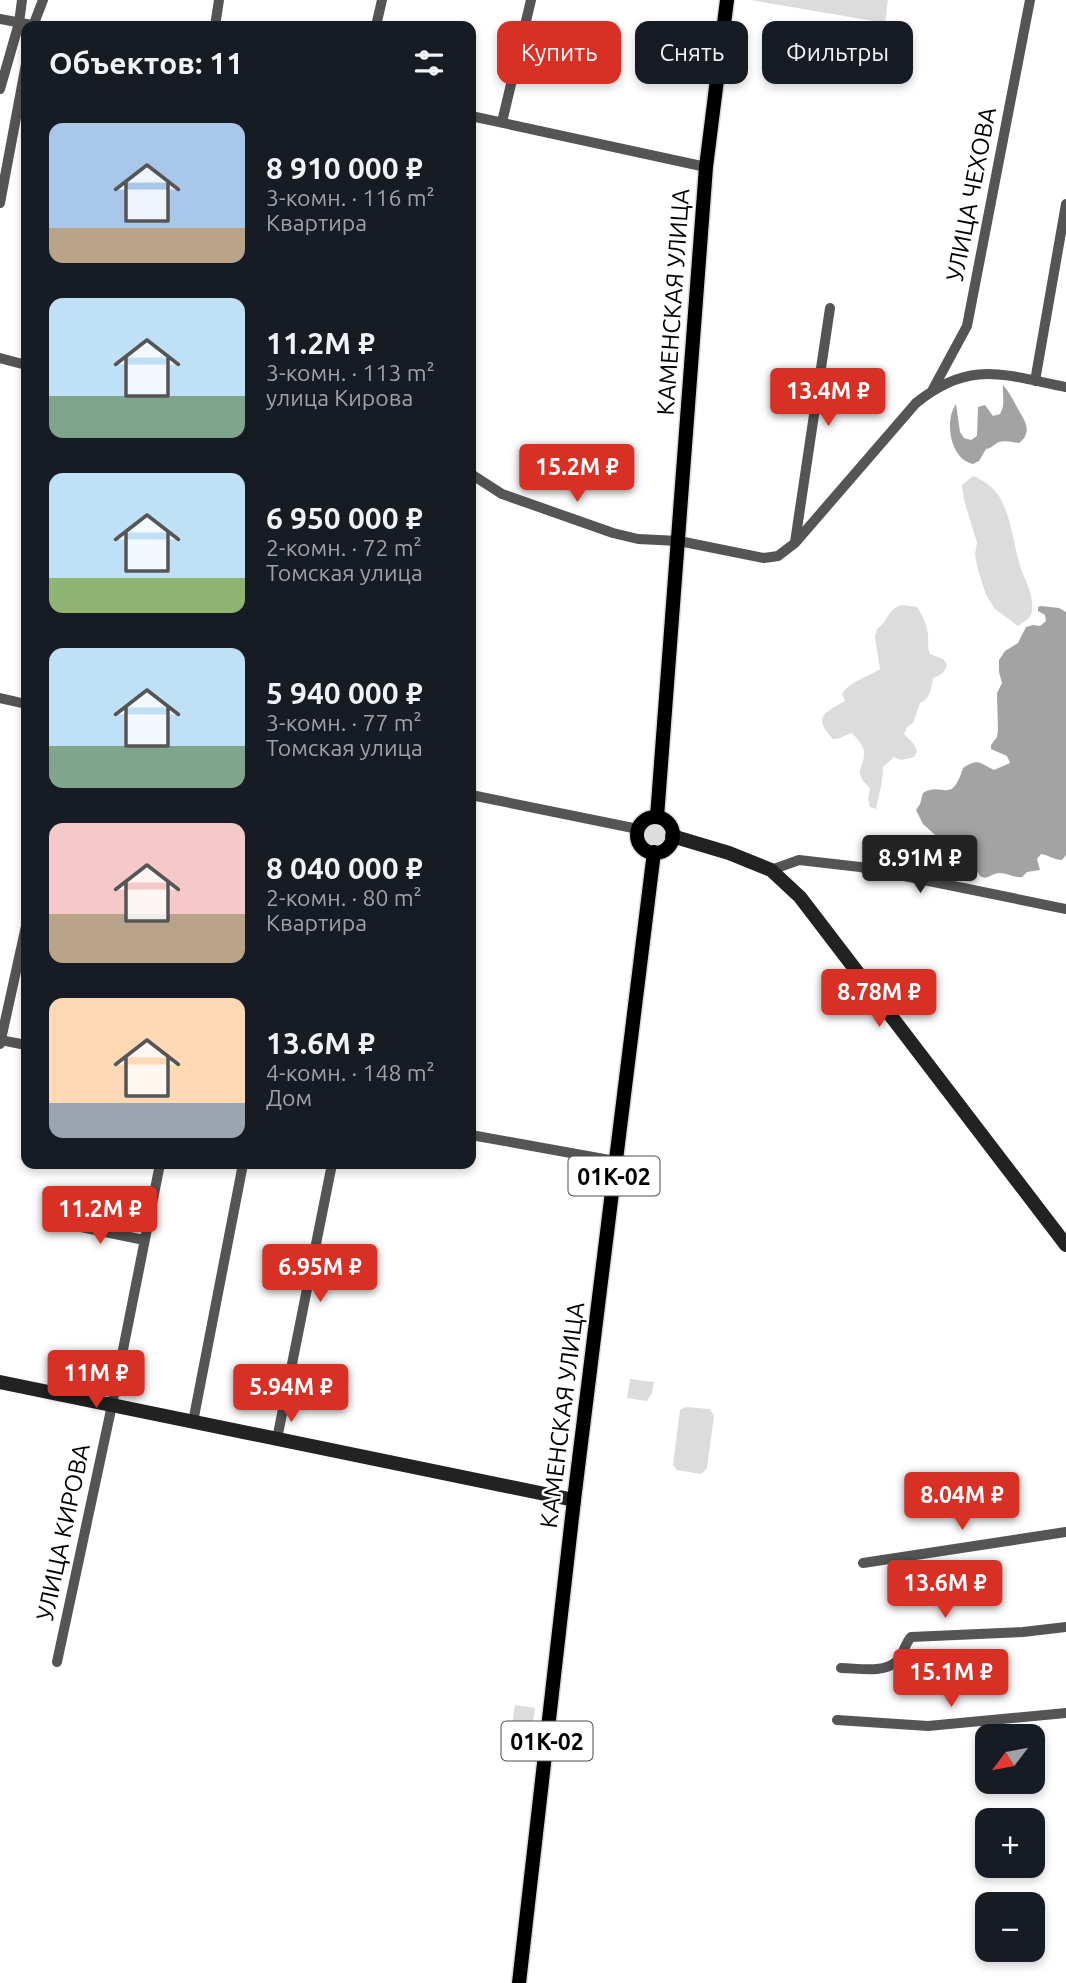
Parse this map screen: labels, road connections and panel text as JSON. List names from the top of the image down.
{
  "streets": {
    "main road": ["КАМЕНСКАЯ УЛИЦА", "01К-02"],
    "street": ["УЛИЦА ЧЕХОВА", "УЛИЦА КИРОВА"]
  },
  "north": "bottom left",
  "page": {
    "chip": ["Купить", "Снять", "Фильтры"],
    "heading": "Объектов: 11",
    "list": [
      {
        "name": "8 910 000 ₽",
        "note": "3-комн. · 116 m² · Квартира"
      },
      {
        "name": "11.2M ₽",
        "note": "3-комн. · 113 m² · улица Кирова"
      },
      {
        "name": "6 950 000 ₽",
        "note": "2-комн. · 72 m² · Томская улица"
      },
      {
        "name": "5 940 000 ₽",
        "note": "3-комн. · 77 m² · Томская улица"
      },
      {
        "name": "8 040 000 ₽",
        "note": "2-комн. · 80 m² · Квартира"
      },
      {
        "name": "13.6M ₽",
        "note": "4-комн. · 148 m² · Дом"
      }
    ],
    "price": [
      "13.4M ₽",
      "15.2M ₽",
      "8.91M ₽",
      "8.78M ₽",
      "11.2M ₽",
      "6.95M ₽",
      "11M ₽",
      "5.94M ₽",
      "8.04M ₽",
      "13.6M ₽",
      "15.1M ₽"
    ],
    "map_buttons": ["+", "−"]
  }
}
